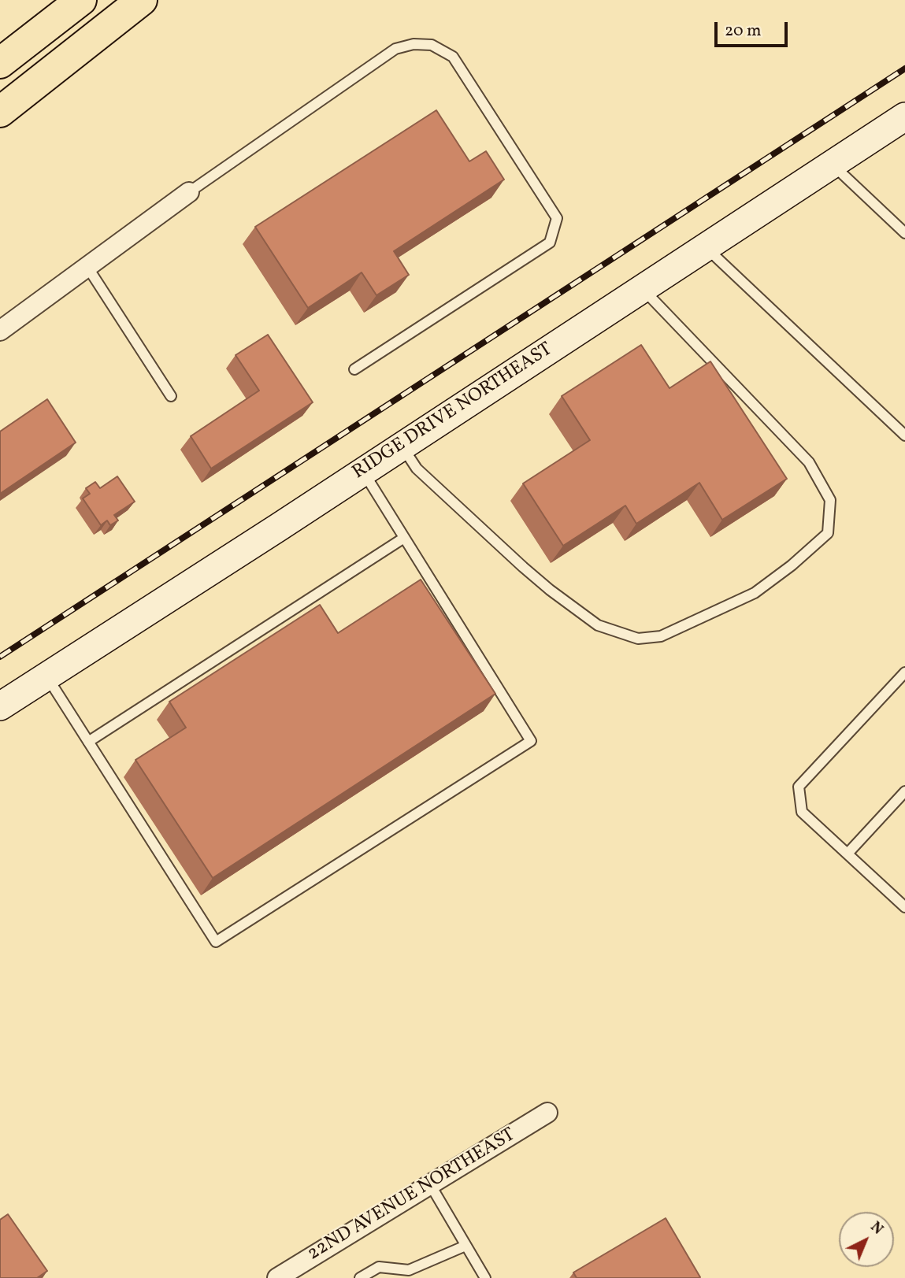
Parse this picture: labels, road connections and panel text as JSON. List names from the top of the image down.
{
  "streets": {
    "street": ["RIDGE DRIVE NORTHEAST", "22ND AVENUE NORTHEAST"]
  },
  "scale_bar": "20 m",
  "north": "top right"
}
